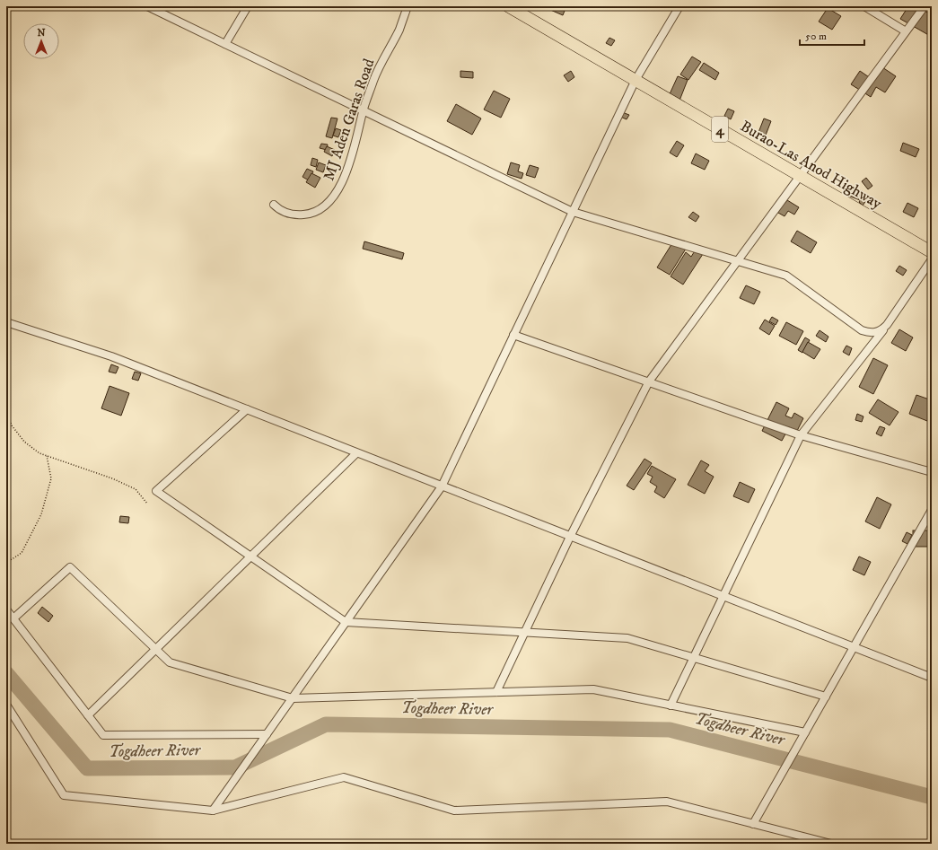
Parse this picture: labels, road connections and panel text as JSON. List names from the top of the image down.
{
  "streets": {
    "highway": ["4", "Burao-Las Anod Highway"],
    "street": ["MJ Aden Garas Road"]
  },
  "water": ["Togdheer River"],
  "scale_bar": "50 m",
  "north": "top"
}
